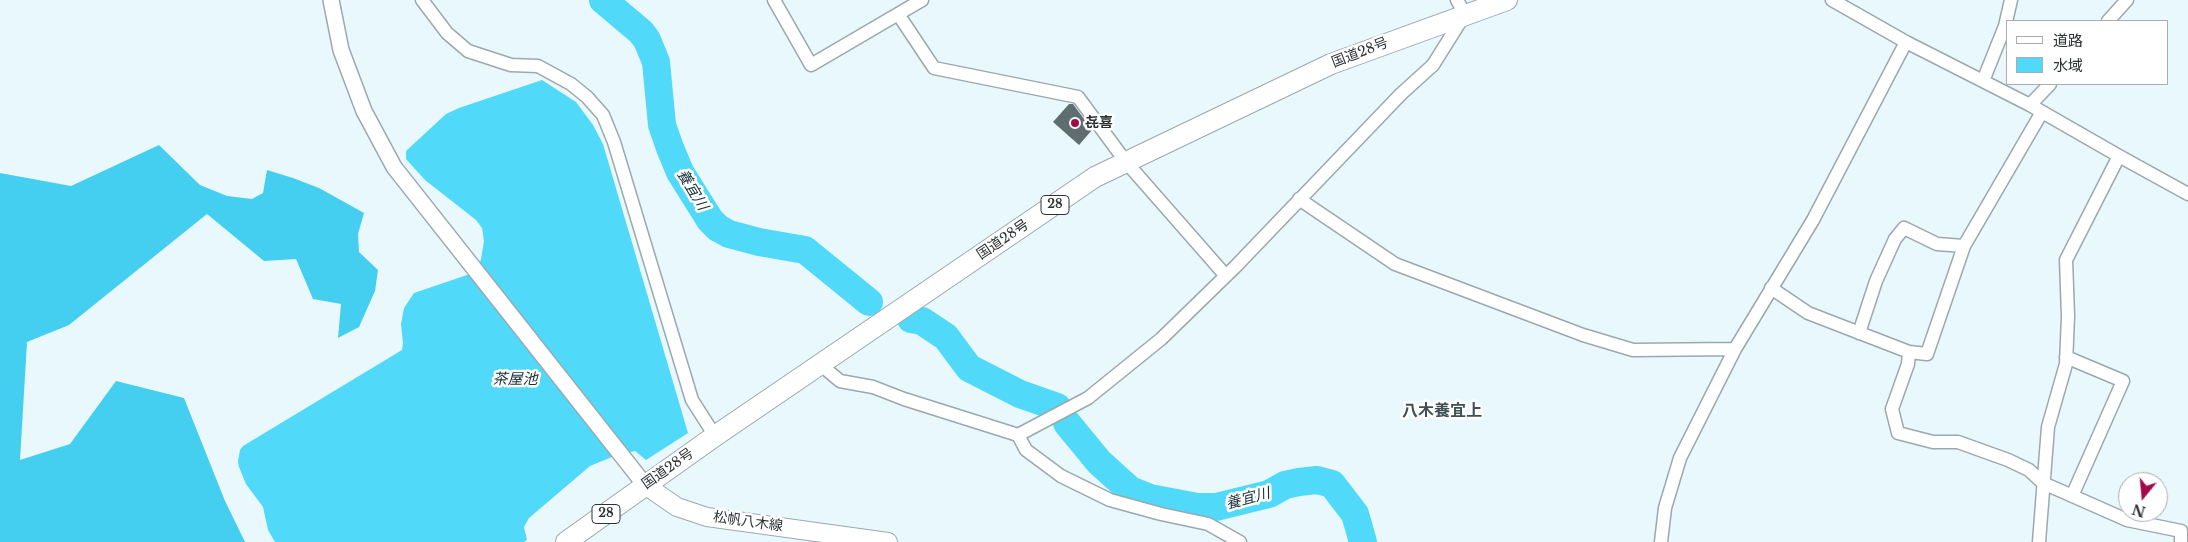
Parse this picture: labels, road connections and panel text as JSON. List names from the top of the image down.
{
  "streets": {
    "highway": ["国道28号", "28"],
    "main road": ["松帆八木線"]
  },
  "crossings": [
    ["国道28号", "松帆八木線"]
  ],
  "districts": ["八木養宜上"],
  "water": ["養宜川", "茶屋池"],
  "places": ["㐂喜"],
  "legend": ["道路", "水域"],
  "north": "bottom"
}
